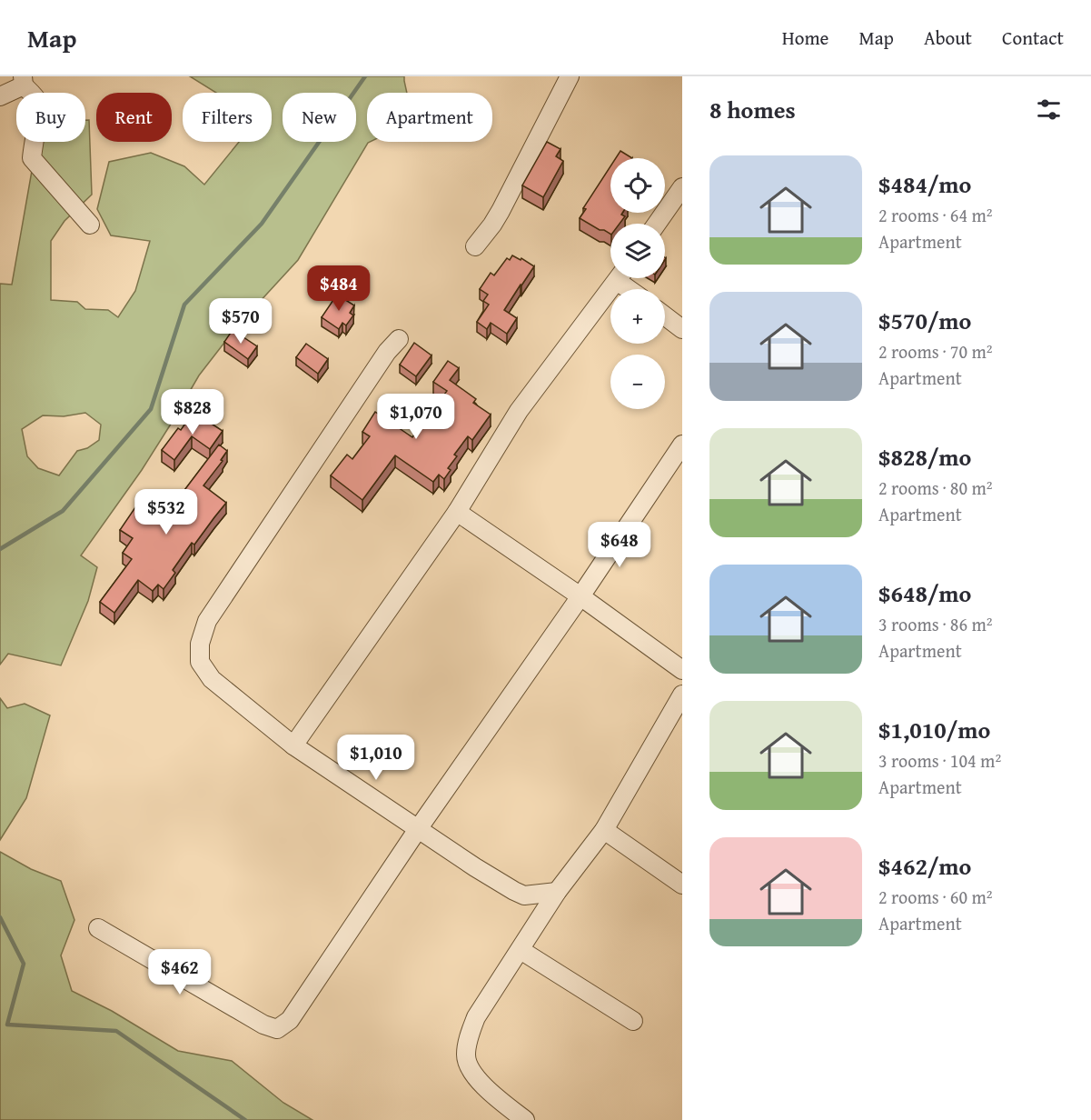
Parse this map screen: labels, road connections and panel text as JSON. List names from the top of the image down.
{
  "page": {
    "header": "Map",
    "nav": [
      "Home",
      "Map",
      "About",
      "Contact"
    ],
    "heading": "8 homes",
    "chip": [
      "Buy",
      "Rent",
      "Filters",
      "New",
      "Apartment"
    ],
    "list": [
      {
        "name": "$484/mo",
        "note": "2 rooms · 64 m² · Apartment"
      },
      {
        "name": "$570/mo",
        "note": "2 rooms · 70 m² · Apartment"
      },
      {
        "name": "$828/mo",
        "note": "2 rooms · 80 m² · Apartment"
      },
      {
        "name": "$648/mo",
        "note": "3 rooms · 86 m² · Apartment"
      },
      {
        "name": "$1,010/mo",
        "note": "3 rooms · 104 m² · Apartment"
      },
      {
        "name": "$462/mo",
        "note": "2 rooms · 60 m² · Apartment"
      }
    ],
    "map_buttons": ["+", "−"],
    "price": [
      "$484",
      "$570",
      "$828",
      "$1,070",
      "$532",
      "$648",
      "$1,010",
      "$462"
    ]
  }
}
